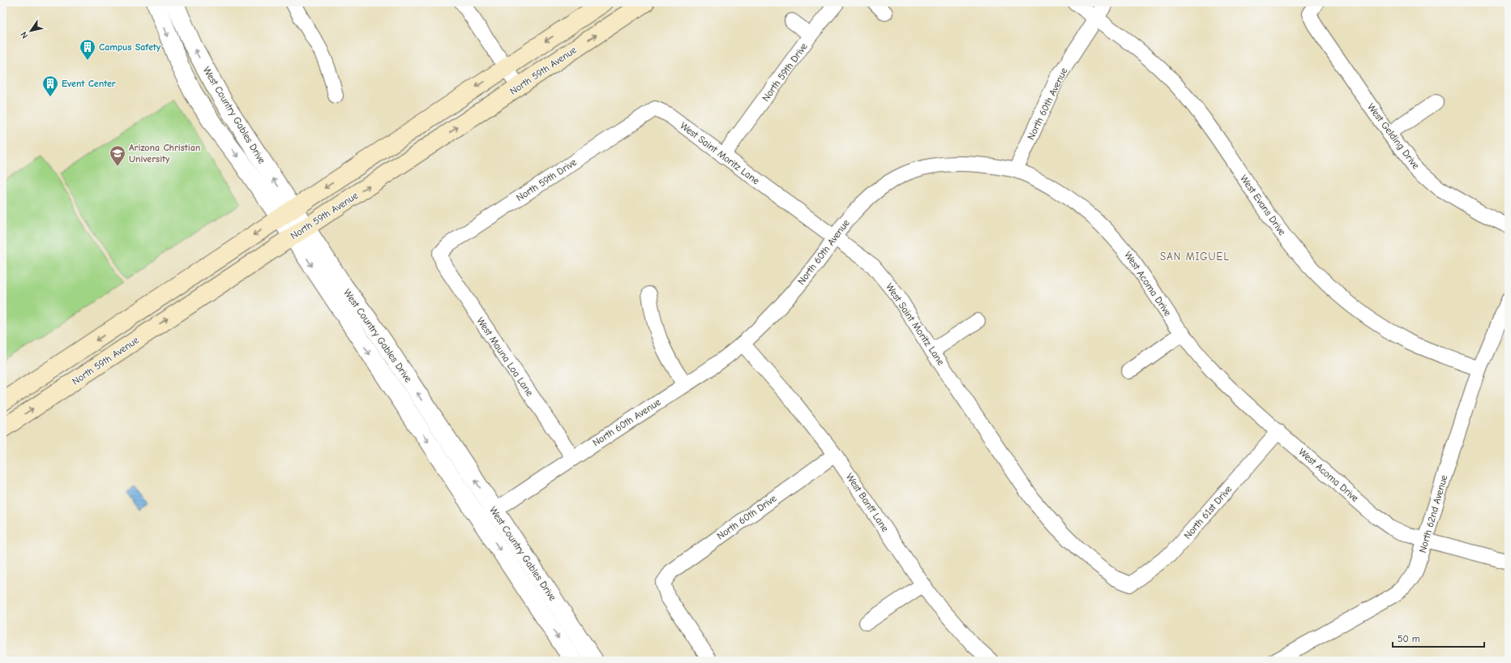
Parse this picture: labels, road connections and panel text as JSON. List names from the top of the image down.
{
  "streets": {
    "main road": ["North 59th Avenue"],
    "street": [
      "North 59th Drive",
      "North 60th Avenue",
      "West Country Gables Drive",
      "West Gelding Drive",
      "West Saint Moritz Lane",
      "West Evans Drive",
      "West Acoma Drive",
      "West Mauna Loa Lane",
      "West Banff Lane",
      "North 61st Drive",
      "North 62nd Avenue",
      "North 60th Drive"
    ]
  },
  "crossings": [
    ["North 59th Avenue", "West Country Gables Drive"],
    ["North 59th Drive", "West Saint Moritz Lane"],
    ["North 59th Drive", "West Mauna Loa Lane"],
    ["North 60th Avenue", "West Country Gables Drive"],
    ["North 60th Avenue", "West Saint Moritz Lane"],
    ["North 60th Avenue", "West Evans Drive"],
    ["North 60th Avenue", "West Acoma Drive"],
    ["North 60th Avenue", "West Mauna Loa Lane"],
    ["North 60th Avenue", "West Banff Lane"],
    ["West Saint Moritz Lane", "North 61st Drive"],
    ["West Evans Drive", "North 62nd Avenue"],
    ["West Acoma Drive", "North 61st Drive"],
    ["West Acoma Drive", "North 62nd Avenue"],
    ["West Banff Lane", "North 60th Drive"]
  ],
  "districts": ["SAN MIGUEL"],
  "places": {
    "building": ["Campus Safety", "Event Center"],
    "school or university": ["Arizona Christian University"]
  },
  "scale_bar": "50 m",
  "north": "bottom left"
}
